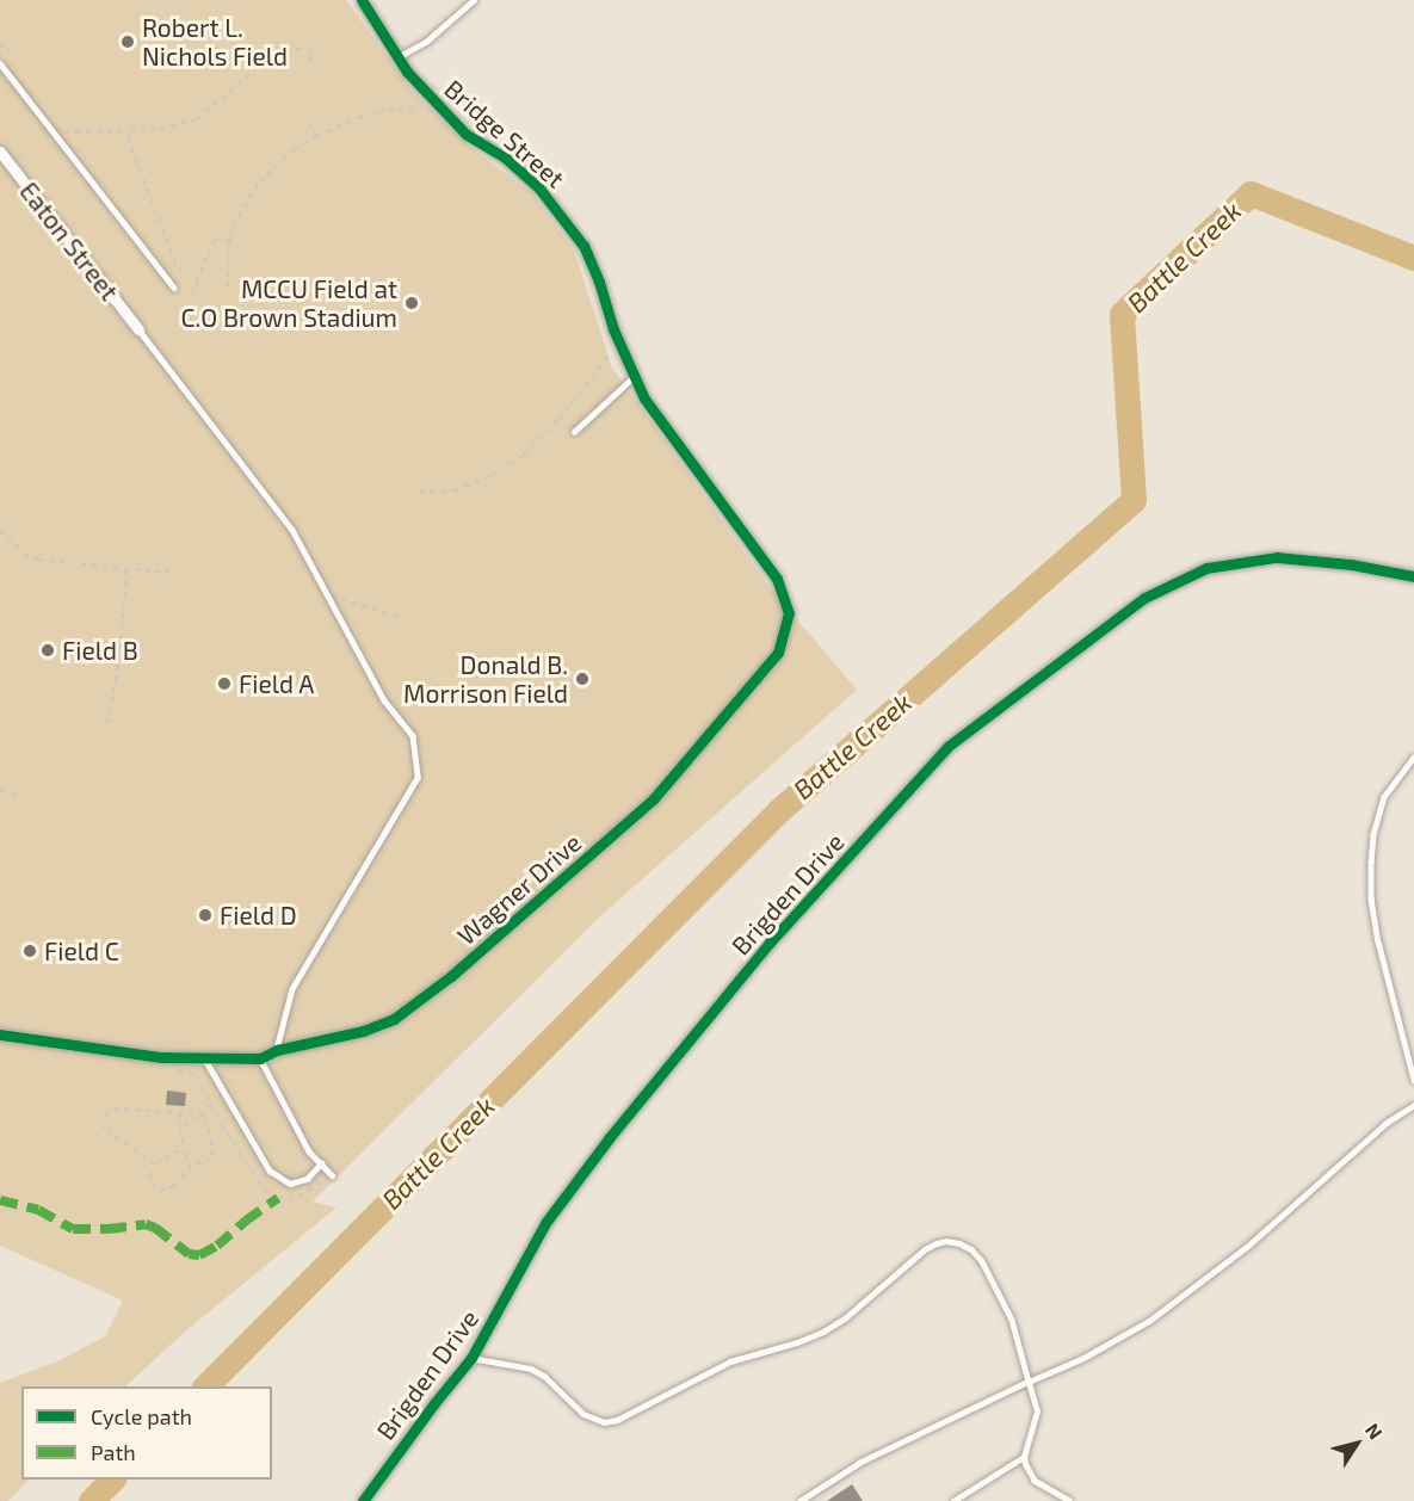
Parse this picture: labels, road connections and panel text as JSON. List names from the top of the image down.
{
  "streets": {
    "street": [
      "Bridge Street",
      "Eaton Street",
      "Wagner Drive",
      "Brigden Drive"
    ]
  },
  "crossings": [
    ["Bridge Street", "Wagner Drive"]
  ],
  "water": ["Battle Creek"],
  "places": [
    "Robert L. Nichols Field",
    "MCCU Field at C.O Brown Stadium",
    "Field B",
    "Donald B. Morrison Field",
    "Field A",
    "Field D",
    "Field C"
  ],
  "legend": ["Cycle path", "Path"],
  "north": "top right"
}
